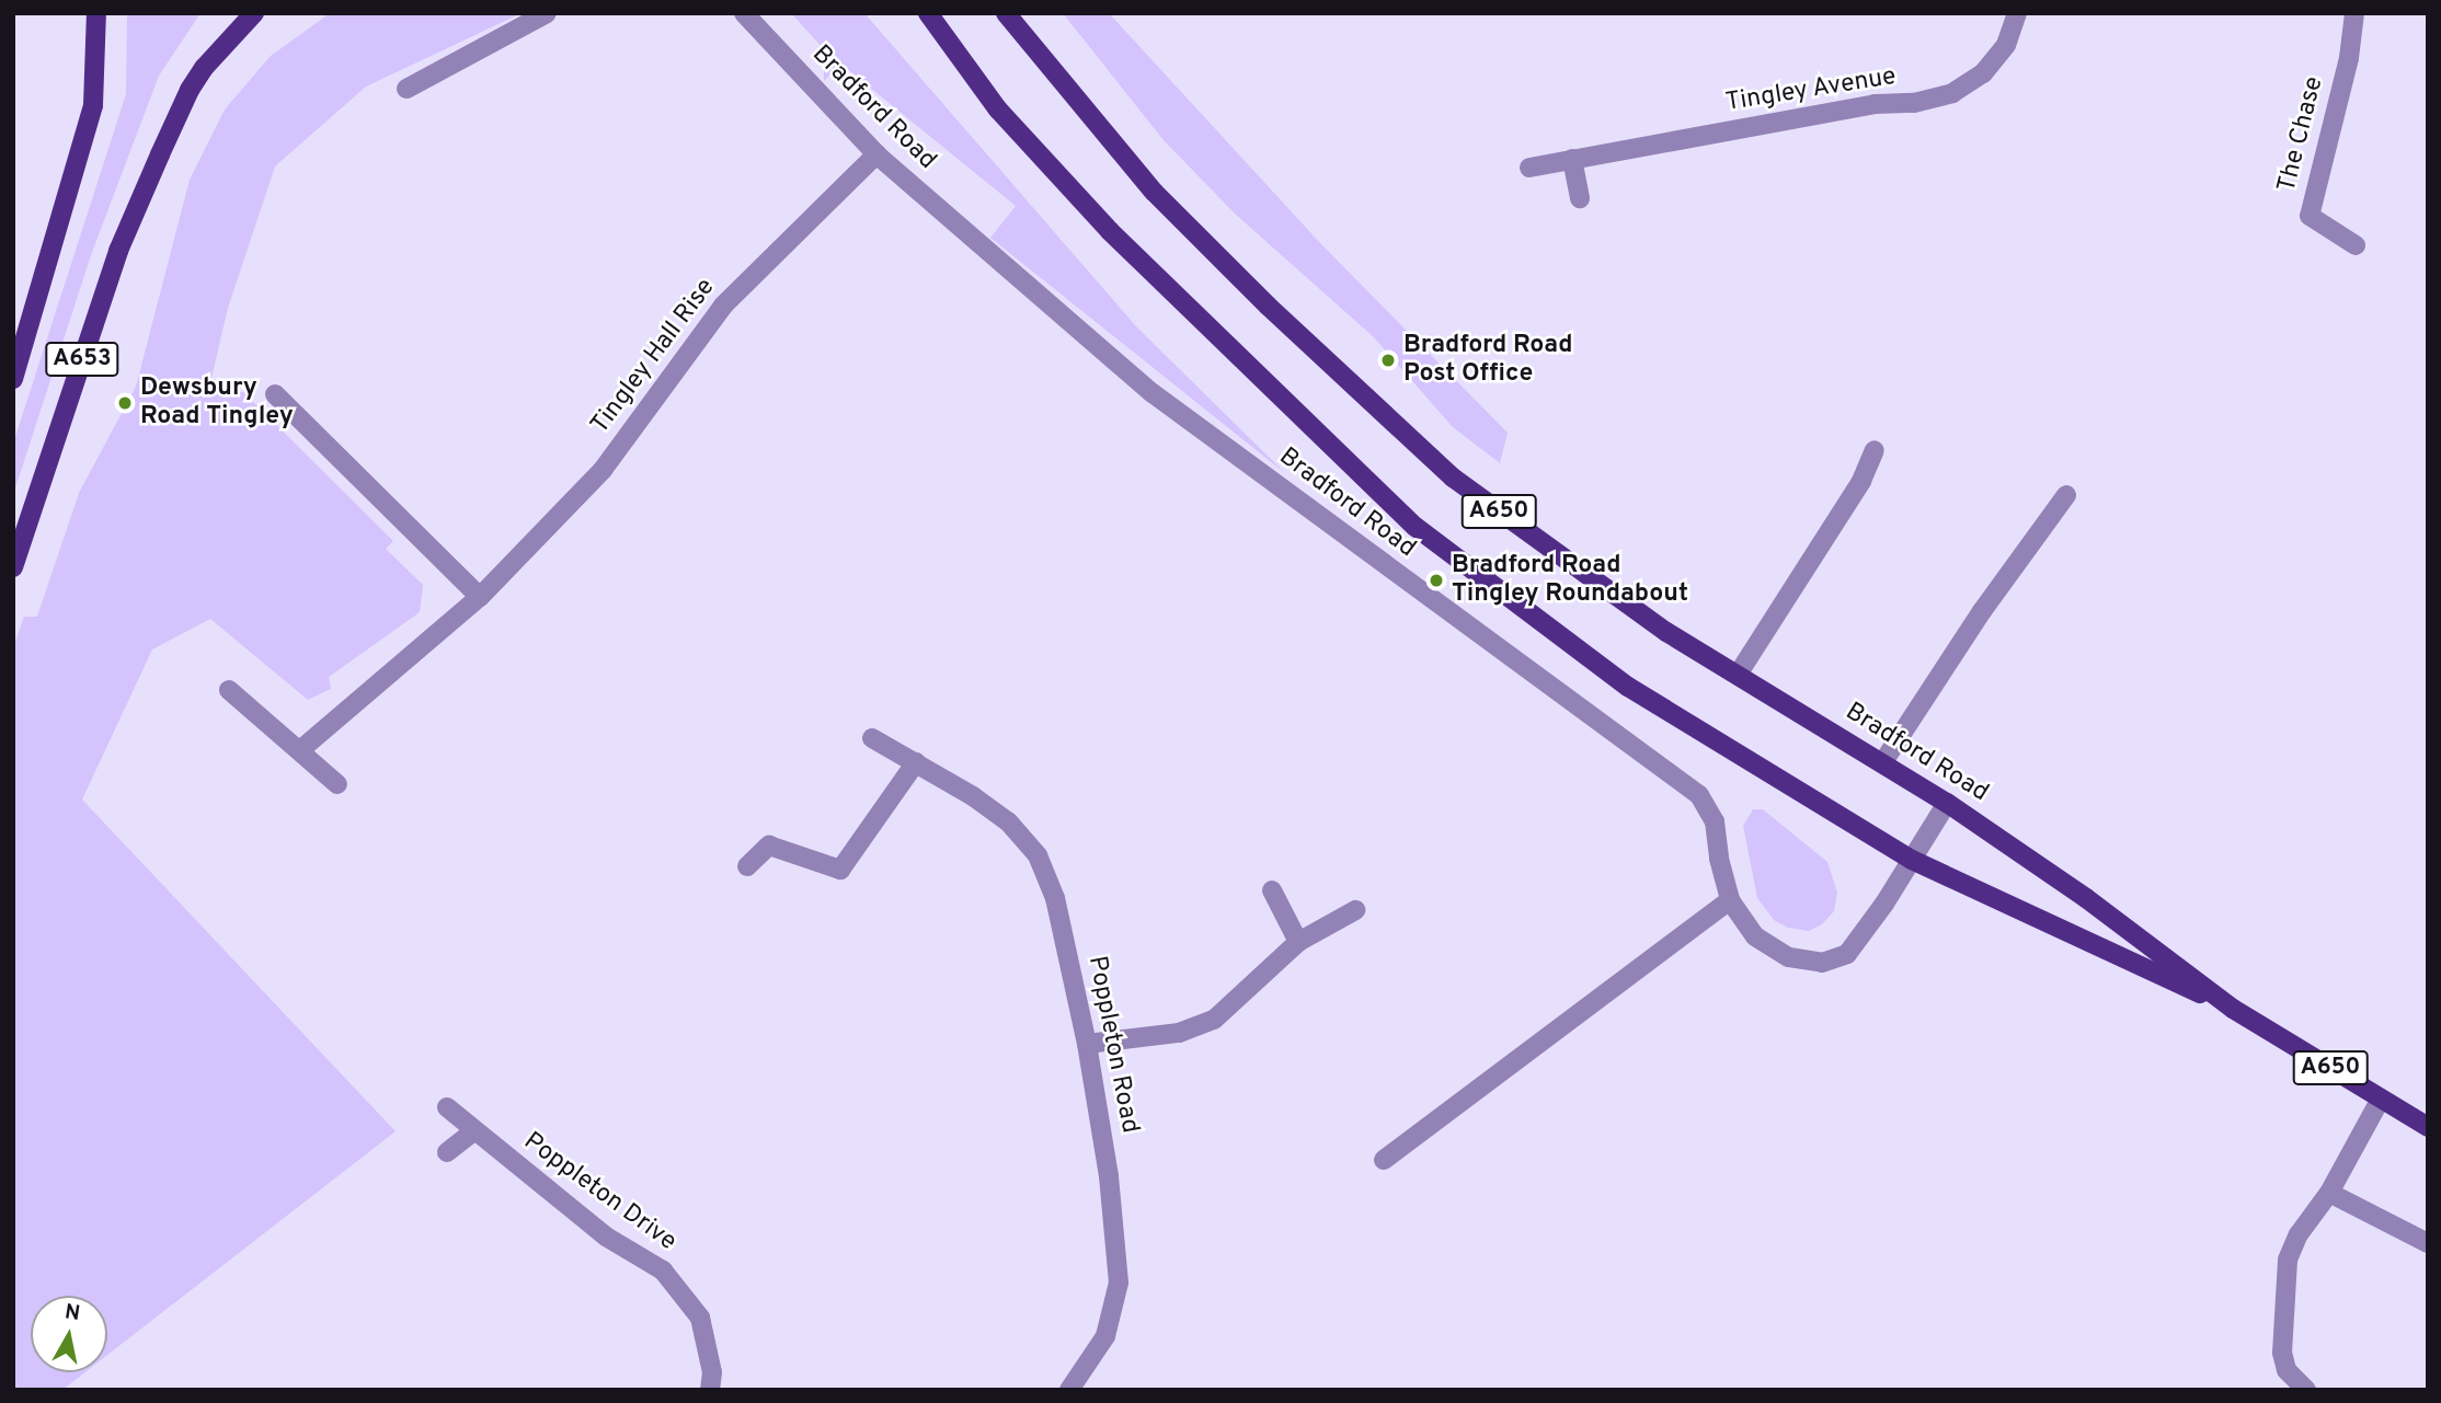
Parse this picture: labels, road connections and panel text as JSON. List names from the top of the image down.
{
  "streets": {
    "main road": ["Bradford Road", "A653", "A650"],
    "street": [
      "Tingley Avenue",
      "The Chase",
      "Tingley Hall Rise",
      "Poppleton Road",
      "Poppleton Drive"
    ]
  },
  "crossings": [
    ["Bradford Road", "Tingley Hall Rise"]
  ],
  "places": ["Bradford Road Post Office", "Dewsbury Road Tingley", "Bradford Road Tingley Roundabout"],
  "north": "top"
}
